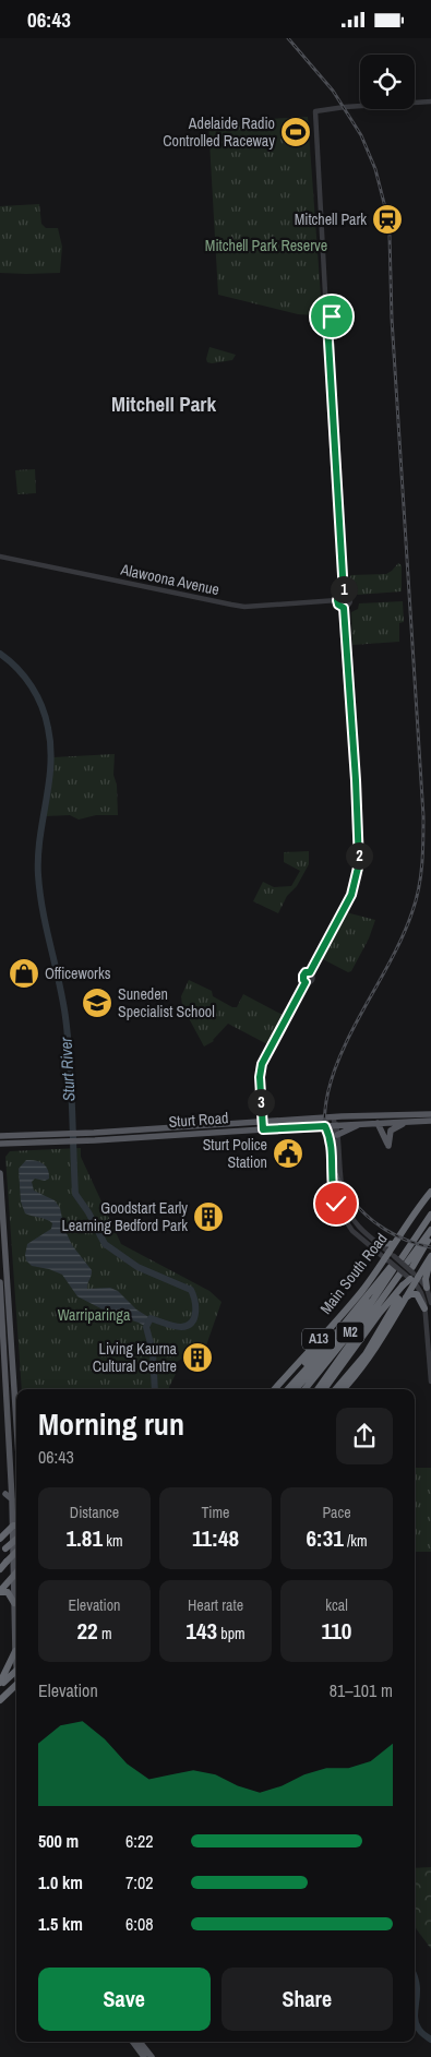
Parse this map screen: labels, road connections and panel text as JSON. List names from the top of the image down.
{
  "streets": {
    "highway": ["Main South Road", "M2", "A13"],
    "main road": ["Sturt Road"],
    "street": ["Alawoona Avenue"]
  },
  "crossings": [
    ["Main South Road", "M2"]
  ],
  "districts": ["Mitchell Park"],
  "water": ["Sturt River"],
  "parks": ["Mitchell Park Reserve", "Warriparinga"],
  "places": {
    "sports": ["Adelaide Radio Controlled Raceway"],
    "station": ["Mitchell Park"],
    "shop": ["Officeworks"],
    "school or university": ["Suneden Specialist School"],
    "public building": ["Sturt Police Station"],
    "building": ["Goodstart Early Learning Bedford Park", "Living Kaurna Cultural Centre"]
  },
  "page": {
    "status": "06:43",
    "pins": ["1", "2", "3"],
    "heading": ["Morning run", "06:43"],
    "stats": [
      ["Distance", "1.81 km"],
      ["Time", "11:48"],
      ["Pace", "6:31 /km"],
      ["Elevation", "22 m"],
      ["Heart rate", "143 bpm"],
      ["kcal", "110"]
    ],
    "chart": ["Elevation", "81–101 m"],
    "list": [
      {
        "name": "500 m",
        "note": "6:22"
      },
      {
        "name": "1.0 km",
        "note": "7:02"
      },
      {
        "name": "1.5 km",
        "note": "6:08"
      }
    ],
    "buttons": ["Save", "Share"]
  }
}
